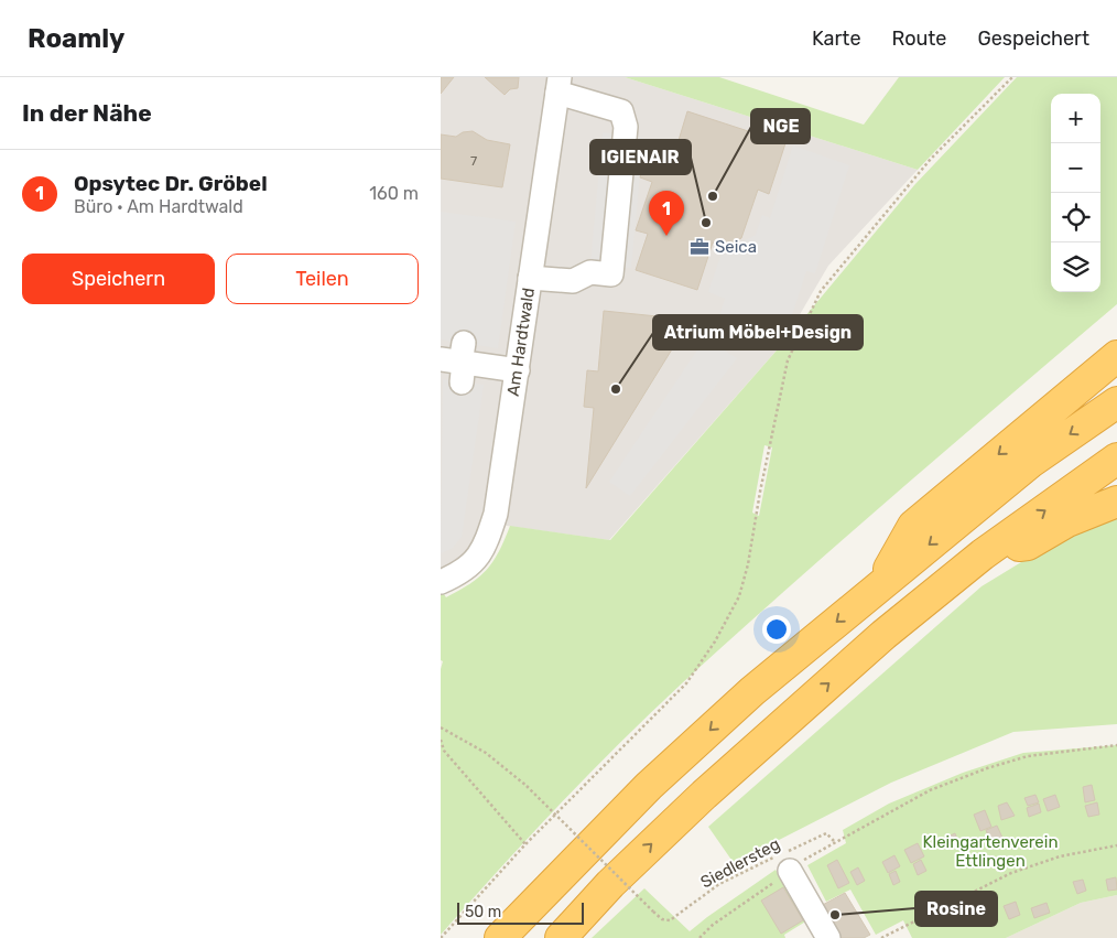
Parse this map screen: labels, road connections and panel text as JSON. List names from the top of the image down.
{
  "streets": {
    "street": ["Am Hardtwald"],
    "path": ["Siedlersteg"]
  },
  "parks": ["Kleingartenverein Ettlingen"],
  "places": {
    "other": [
      "NGE",
      "IGIENAIR",
      "Atrium Möbel+Design",
      "Rosine"
    ],
    "office": ["Seica"]
  },
  "house_numbers": ["7"],
  "scale_bar": "50 m",
  "page": {
    "header": "Roamly",
    "nav": ["Karte", "Route", "Gespeichert"],
    "heading": "In der Nähe",
    "map_buttons": ["+", "−"],
    "list": [
      {
        "mark": "1",
        "name": "Opsytec Dr. Gröbel",
        "note": "Büro · Am Hardtwald",
        "value": "160 m"
      }
    ],
    "pins": "1",
    "buttons": ["Speichern", "Teilen"],
    "scale": "50 m"
  }
}
